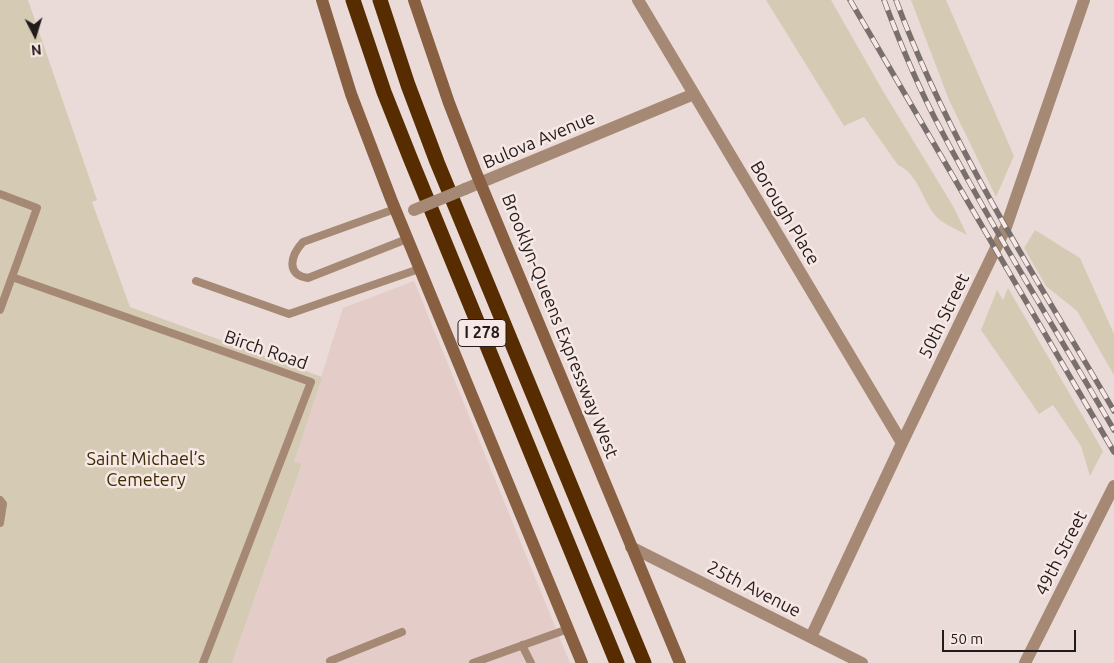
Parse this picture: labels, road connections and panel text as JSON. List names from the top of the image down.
{
  "streets": {
    "highway": ["I 278"],
    "street": [
      "Bulova Avenue",
      "Borough Place",
      "50th Street",
      "Brooklyn-Queens Expressway West",
      "49th Street",
      "25th Avenue"
    ],
    "lane": ["Birch Road"]
  },
  "crossings": [
    ["Bulova Avenue", "Borough Place"],
    ["Bulova Avenue", "Brooklyn-Queens Expressway West"],
    ["Borough Place", "50th Street"],
    ["50th Street", "25th Avenue"],
    ["Brooklyn-Queens Expressway West", "25th Avenue"]
  ],
  "parks": ["Saint Michael’s Cemetery"],
  "scale_bar": "50 m",
  "north": "bottom"
}
